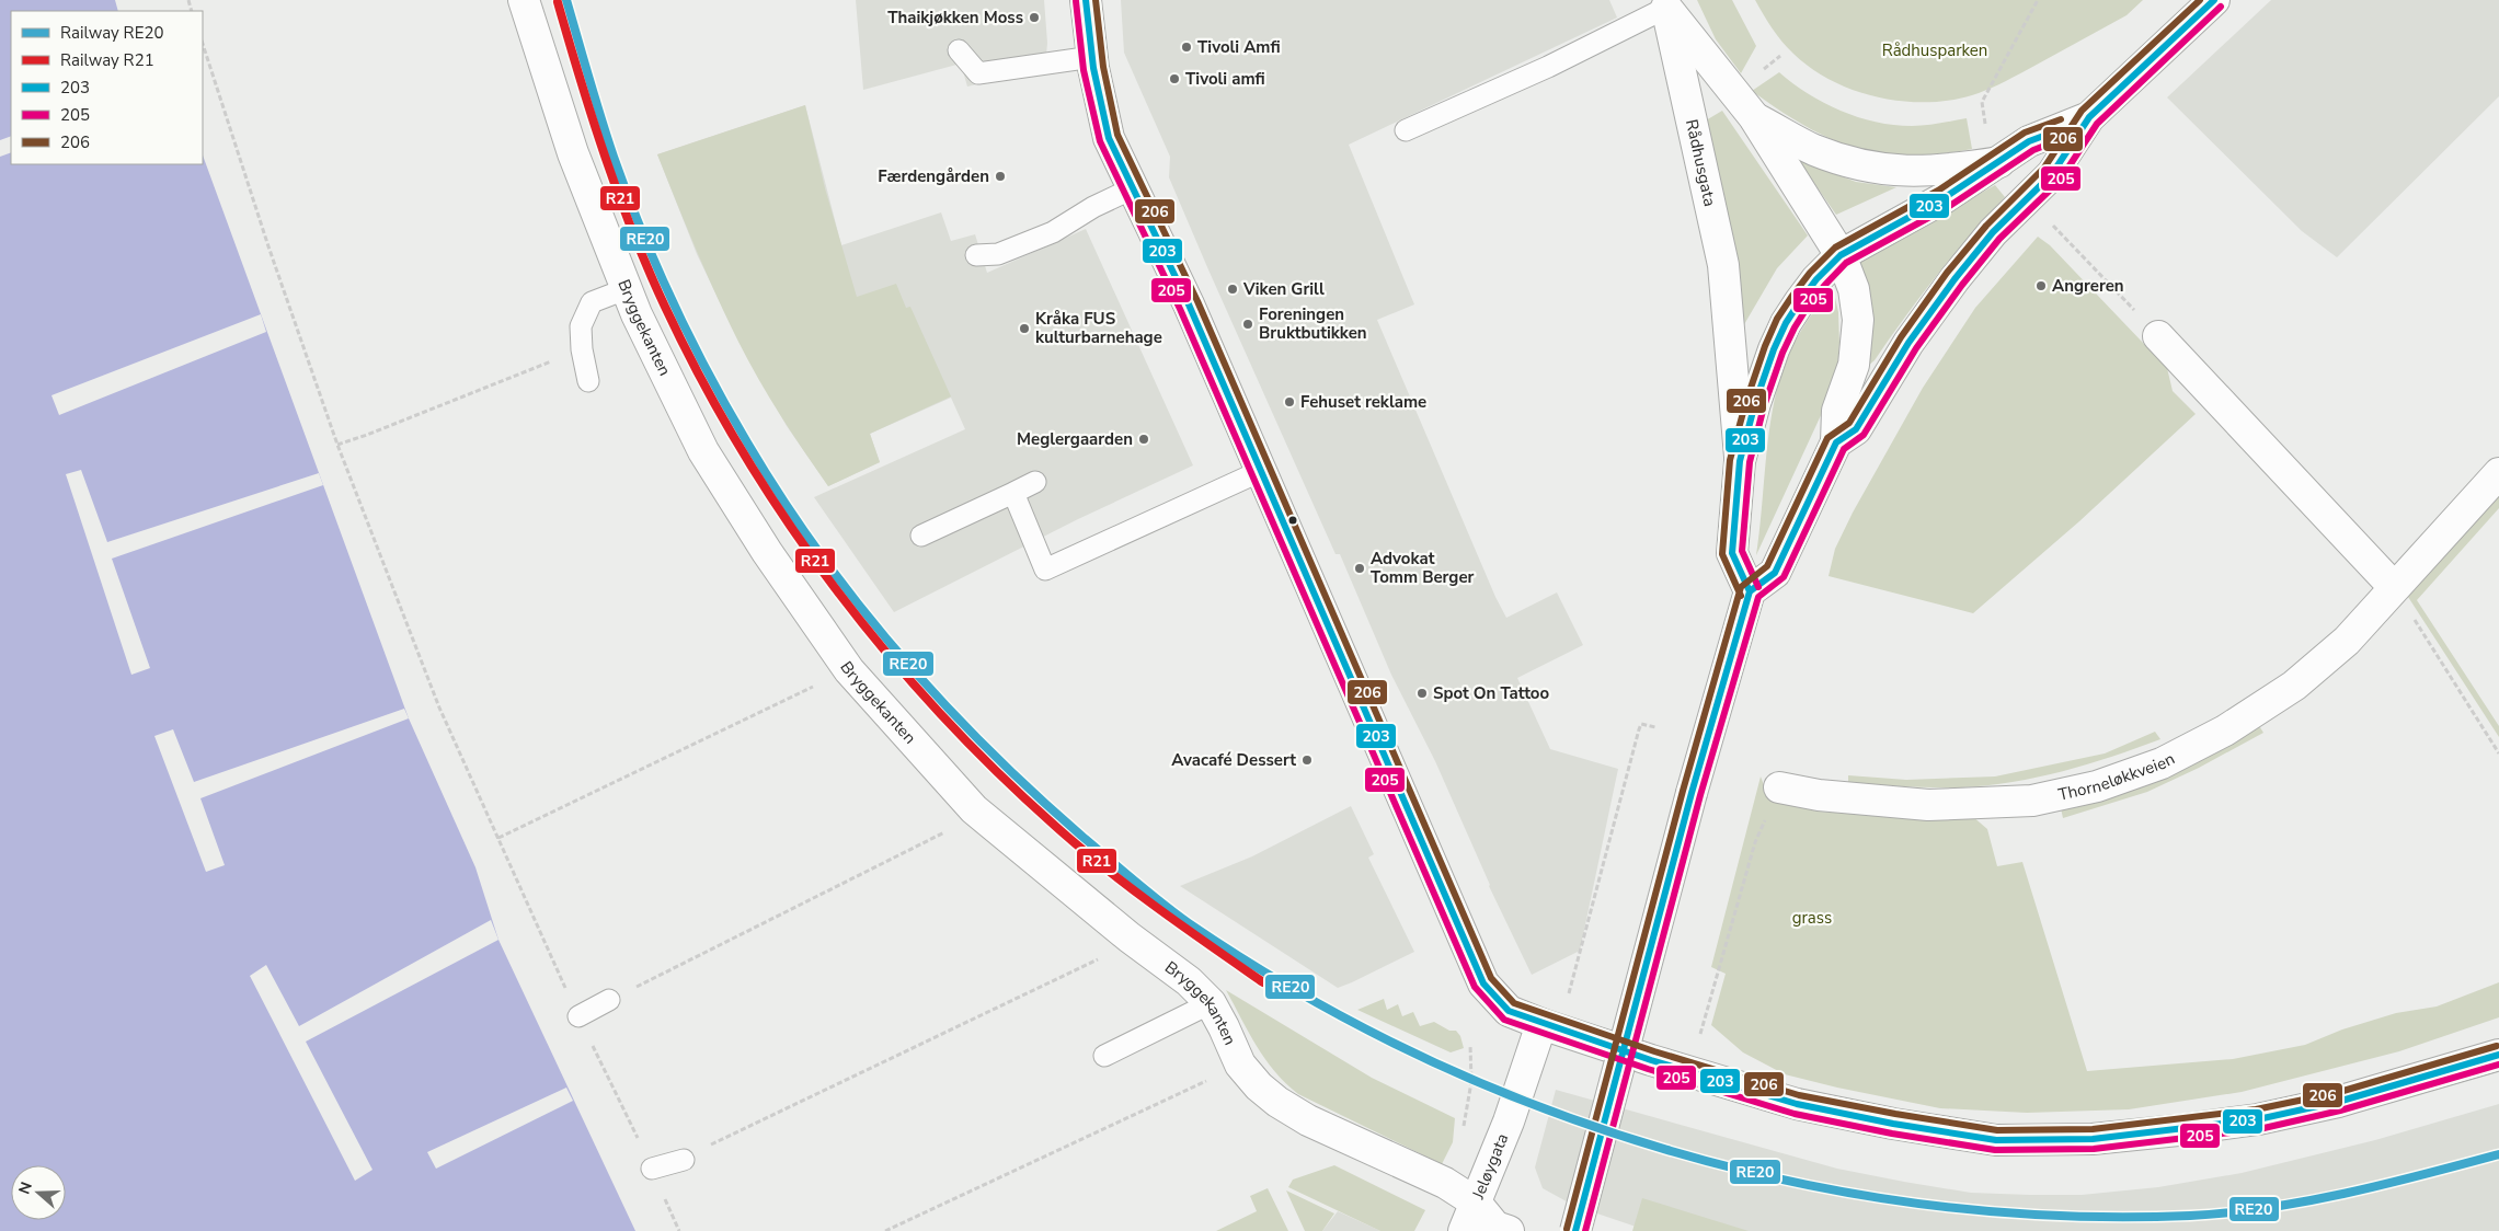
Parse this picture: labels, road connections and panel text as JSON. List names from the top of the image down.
{
  "streets": {
    "main road": [
      "Rådhusgata",
      "Bryggekanten",
      "Thorneløkkveien",
      "Jeløygata"
    ]
  },
  "crossings": [
    ["Bryggekanten", "Jeløygata"]
  ],
  "parks": ["Rådhusparken", "grass"],
  "places": [
    "Thaikjøkken Moss",
    "Tivoli Amfi",
    "Tivoli amfi",
    "Færdengården",
    "Angreren",
    "Viken Grill",
    "Foreningen Bruktbutikken",
    "Kråka FUS kulturbarnehage",
    "Fehuset reklame",
    "Meglergaarden",
    "Advokat Tomm Berger",
    "Spot On Tattoo",
    "Avacafé Dessert"
  ],
  "lines": [
    "rail line RE20",
    "transit line 203",
    "transit line 206",
    "transit line 205",
    "rail line R21"
  ],
  "legend": [
    "Railway RE20",
    "Railway R21",
    "203",
    "205",
    "206"
  ],
  "north": "left"
}
